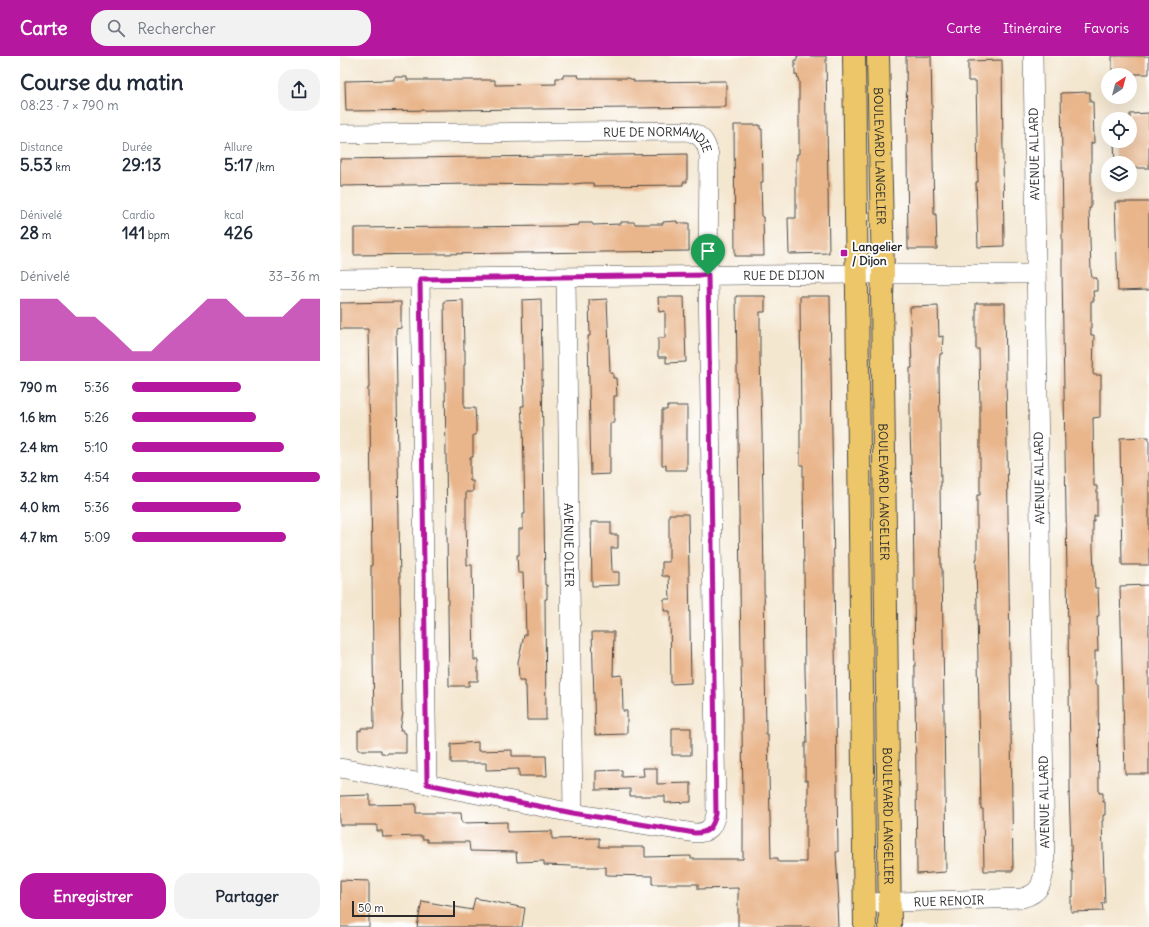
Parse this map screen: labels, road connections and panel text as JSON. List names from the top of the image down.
{
  "streets": {
    "main road": ["BOULEVARD LANGELIER"],
    "street": [
      "RUE DE NORMANDIE",
      "AVENUE ALLARD",
      "RUE DE DIJON",
      "AVENUE OLIER",
      "RUE RENOIR"
    ]
  },
  "crossings": [
    ["RUE DE NORMANDIE", "RUE DE DIJON"],
    ["RUE DE NORMANDIE", "AVENUE OLIER"],
    ["AVENUE ALLARD", "RUE DE DIJON"],
    ["AVENUE ALLARD", "RUE RENOIR"],
    ["BOULEVARD LANGELIER", "RUE DE DIJON"],
    ["BOULEVARD LANGELIER", "RUE RENOIR"],
    ["RUE DE DIJON", "AVENUE OLIER"]
  ],
  "places": {
    "transit": ["Langelier / Dijon"]
  },
  "scale_bar": "50 m",
  "north": "top right",
  "page": {
    "header": "Carte",
    "search": "Rechercher",
    "nav": ["Carte", "Itinéraire", "Favoris"],
    "heading": ["Course du matin", "08:23 · 7 × 790 m"],
    "stats": [
      ["Distance", "5.53 km"],
      ["Durée", "29:13"],
      ["Allure", "5:17 /km"],
      ["Dénivelé", "28 m"],
      ["Cardio", "141 bpm"],
      ["kcal", "426"]
    ],
    "chart": ["Dénivelé", "33–36 m"],
    "list": [
      {
        "name": "790 m",
        "note": "5:36"
      },
      {
        "name": "1.6 km",
        "note": "5:26"
      },
      {
        "name": "2.4 km",
        "note": "5:10"
      },
      {
        "name": "3.2 km",
        "note": "4:54"
      },
      {
        "name": "4.0 km",
        "note": "5:36"
      },
      {
        "name": "4.7 km",
        "note": "5:09"
      }
    ],
    "buttons": ["Enregistrer", "Partager"],
    "scale": "50 m"
  }
}
